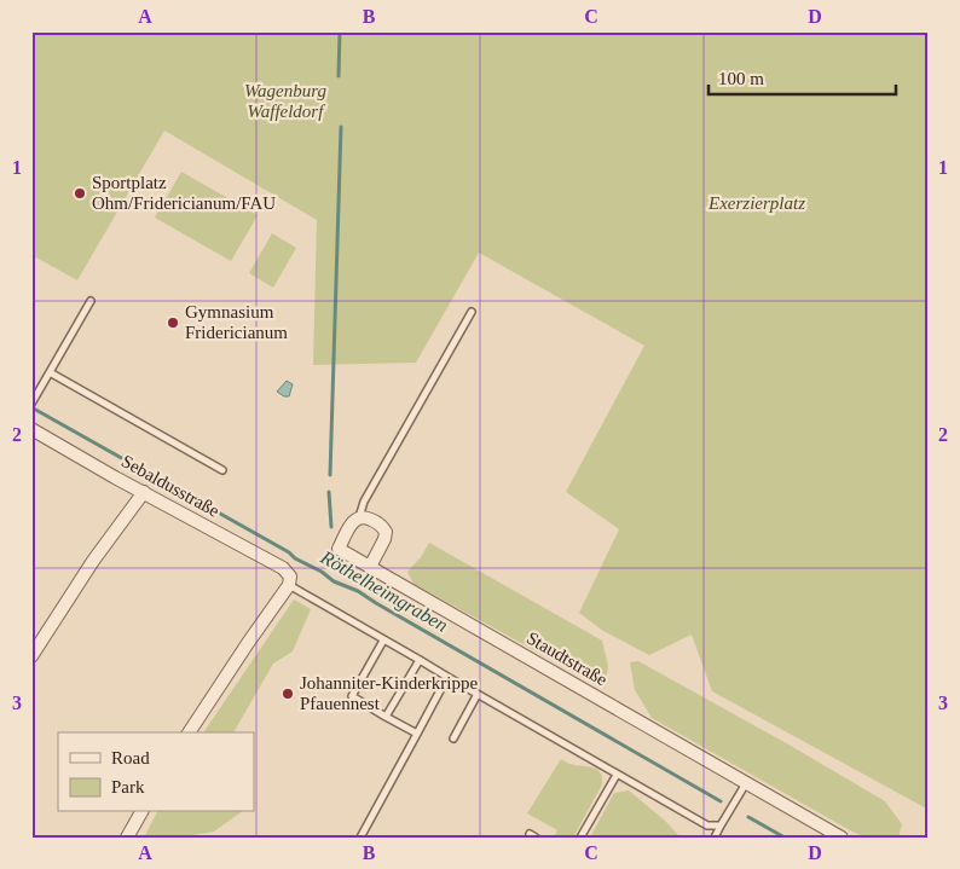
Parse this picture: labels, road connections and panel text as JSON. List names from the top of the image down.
{
  "streets": {
    "street": ["Sebaldusstraße", "Staudtstraße"]
  },
  "water": ["Röthelheimgraben"],
  "parks": ["Wagenburg Waffeldorf", "Exerzierplatz"],
  "places": ["Sportplatz Ohm/Fridericianum/FAU", "Gymnasium Fridericianum", "Johanniter-Kinderkrippe Pfauennest"],
  "legend": ["Road", "Park"],
  "scale_bar": "100 m",
  "grid": {
    "columns": [
      "A",
      "B",
      "C",
      "D"
    ],
    "rows": ["1", "2", "3"]
  }
}
